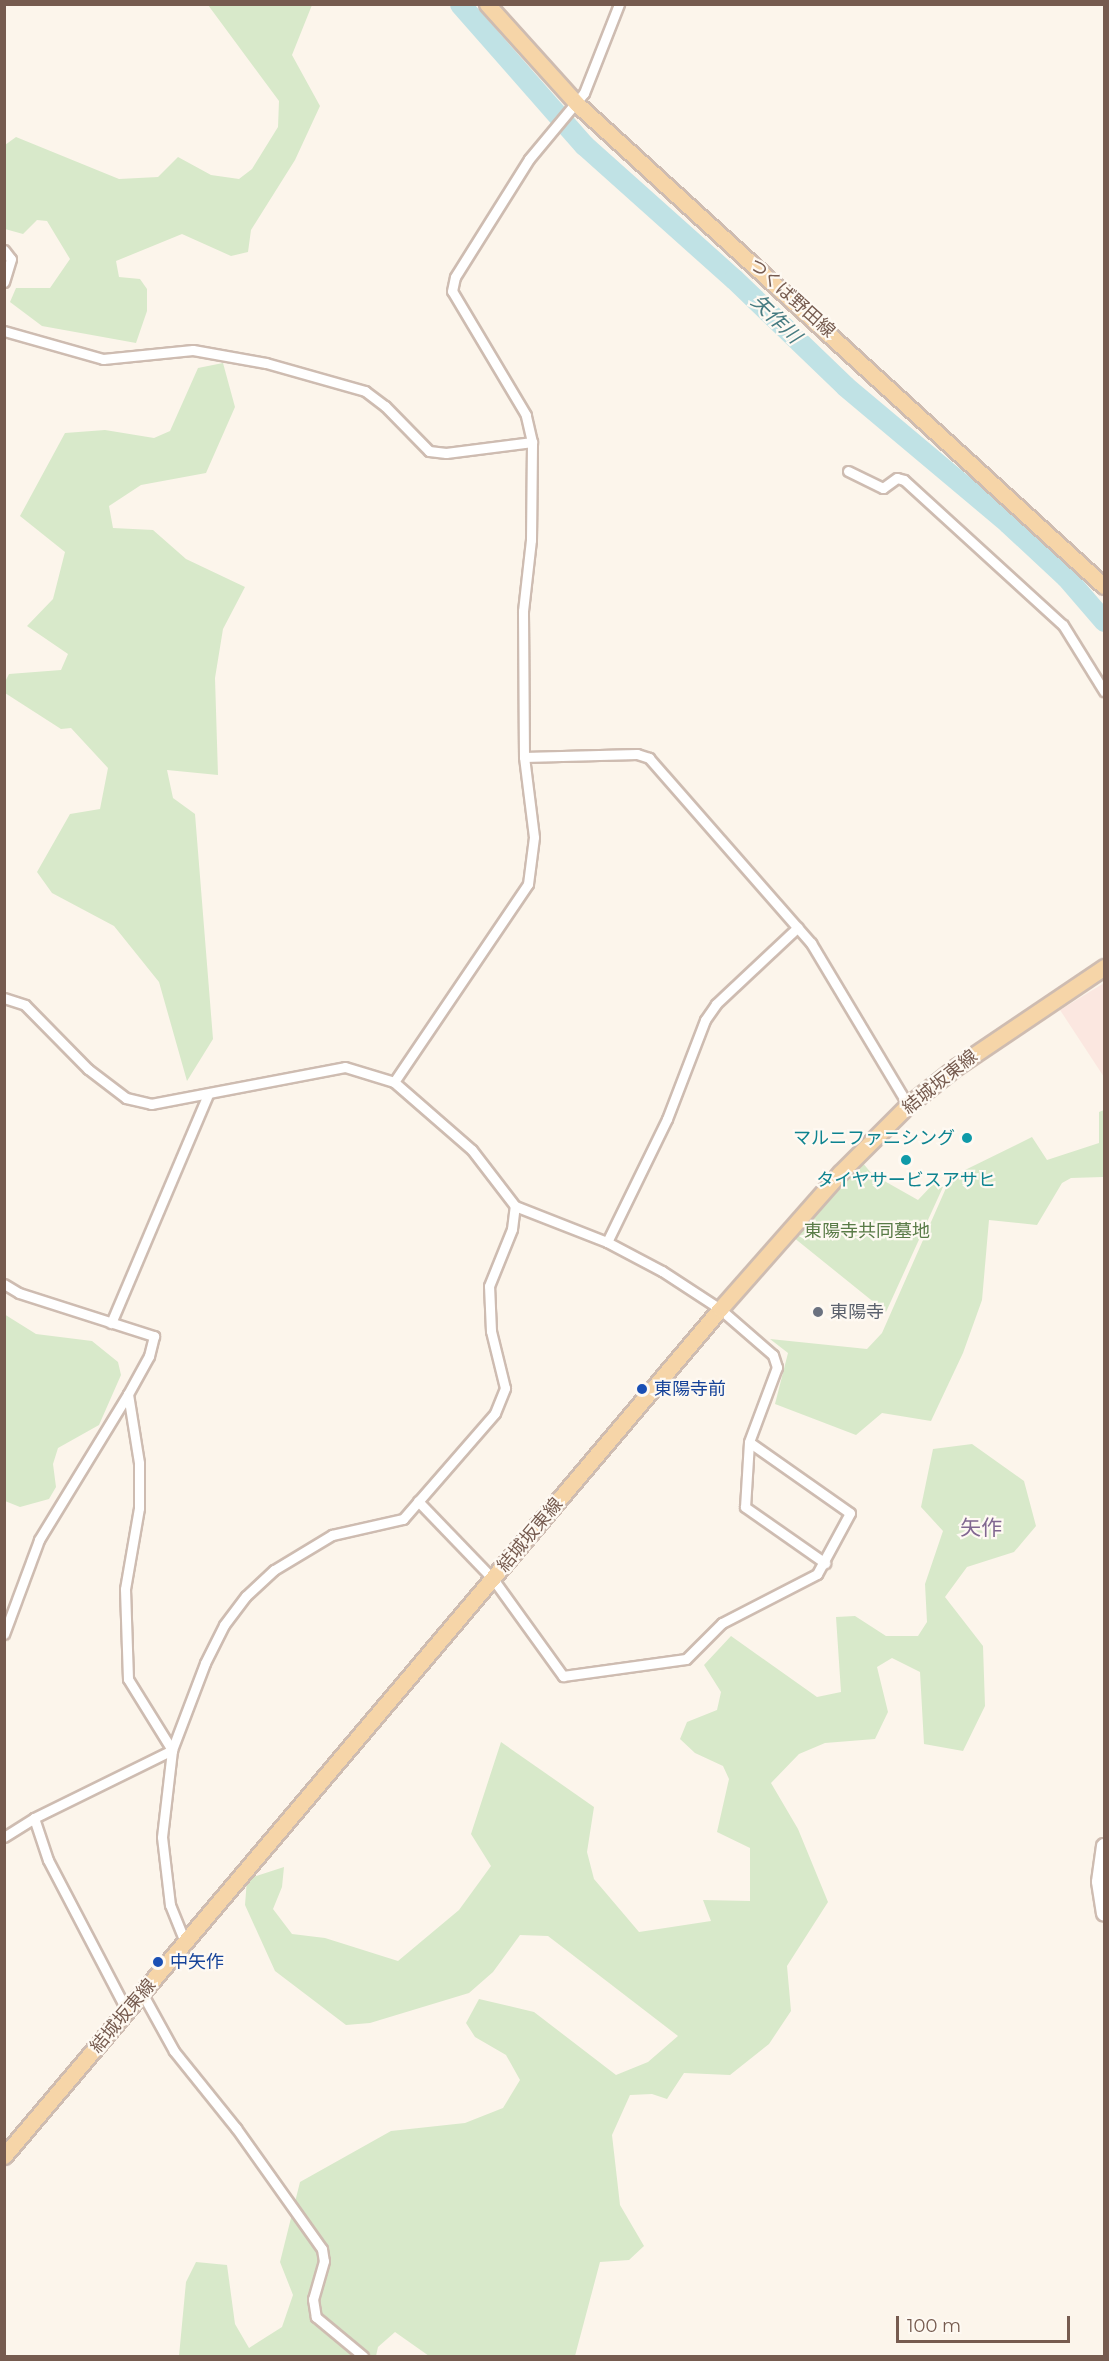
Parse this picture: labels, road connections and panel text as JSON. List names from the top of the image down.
{
  "streets": {
    "main road": ["つくば野田線", "結城坂東線"]
  },
  "districts": ["矢作"],
  "water": ["矢作川"],
  "parks": ["東陽寺共同墓地"],
  "places": [
    "マルニファニシング",
    "タイヤサービスアサヒ",
    "東陽寺",
    "東陽寺前",
    "中矢作"
  ],
  "scale_bar": "100 m"
}
